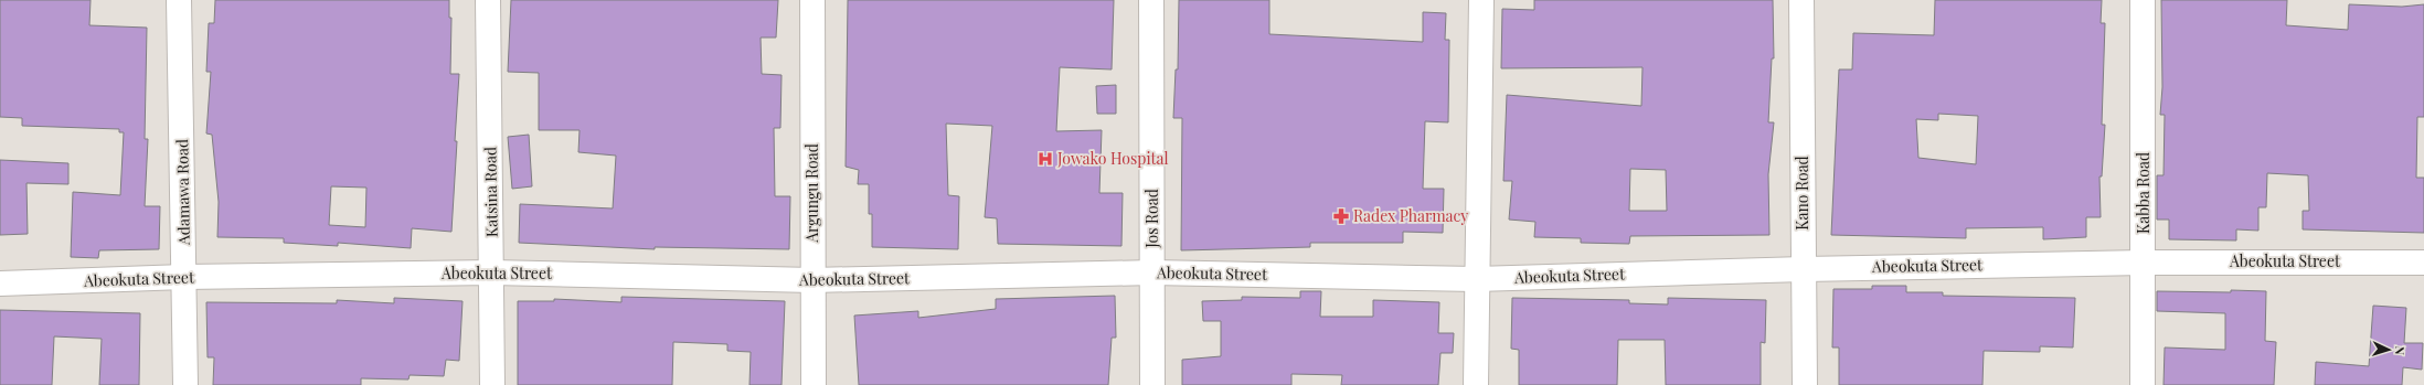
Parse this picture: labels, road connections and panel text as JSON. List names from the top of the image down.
{
  "streets": {
    "street": [
      "Adamawa Road",
      "Katsina Road",
      "Argungu Road",
      "Kano Road",
      "Kabba Road",
      "Jos Road",
      "Abeokuta Street"
    ]
  },
  "crossings": [
    ["Adamawa Road", "Abeokuta Street"],
    ["Katsina Road", "Abeokuta Street"],
    ["Argungu Road", "Abeokuta Street"],
    ["Kano Road", "Abeokuta Street"],
    ["Kabba Road", "Abeokuta Street"],
    ["Jos Road", "Abeokuta Street"]
  ],
  "places": {
    "hospital": ["Jowako Hospital"],
    "pharmacy": ["Radex Pharmacy"]
  },
  "north": "right"
}
